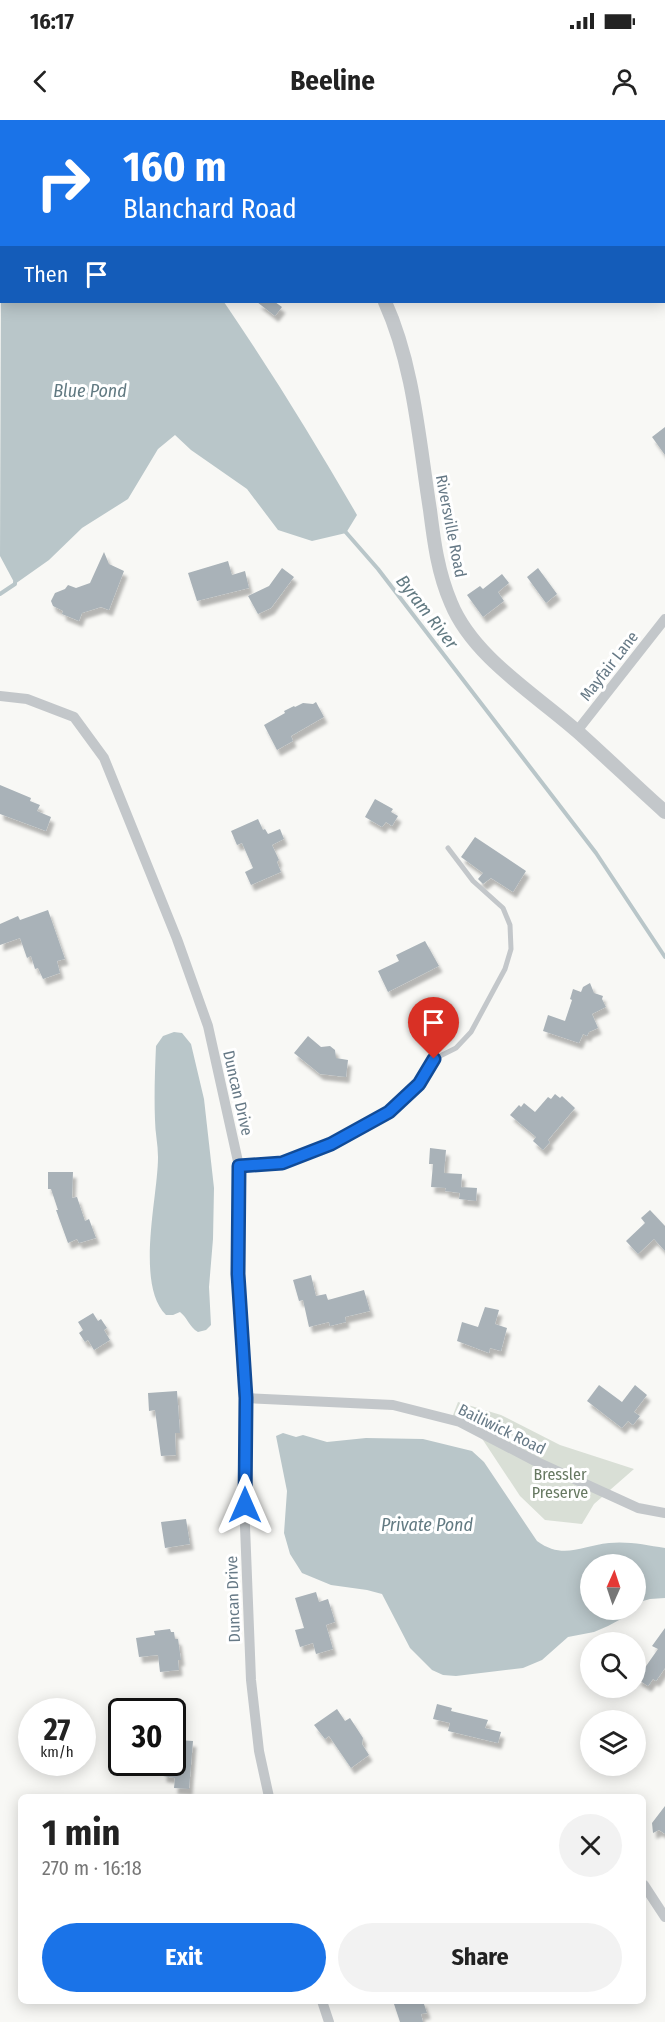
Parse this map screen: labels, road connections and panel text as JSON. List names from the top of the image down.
{
  "streets": {
    "street": [
      "Riversville Road",
      "Mayfair Lane",
      "Duncan Drive",
      "Bailiwick Road"
    ]
  },
  "crossings": [
    ["Riversville Road", "Mayfair Lane"],
    ["Duncan Drive", "Bailiwick Road"]
  ],
  "water": ["Blue Pond", "Byram River", "Private Pond"],
  "parks": ["Bressler Preserve"],
  "north": "top",
  "page": {
    "status": "16:17",
    "header": "Beeline",
    "turn": ["160 m", "Blanchard Road"],
    "then": "Then",
    "speed": "27 km/h",
    "limit": "30",
    "heading": ["1 min", "270 m · 16:18"],
    "buttons": ["Exit", "Share"]
  }
}
